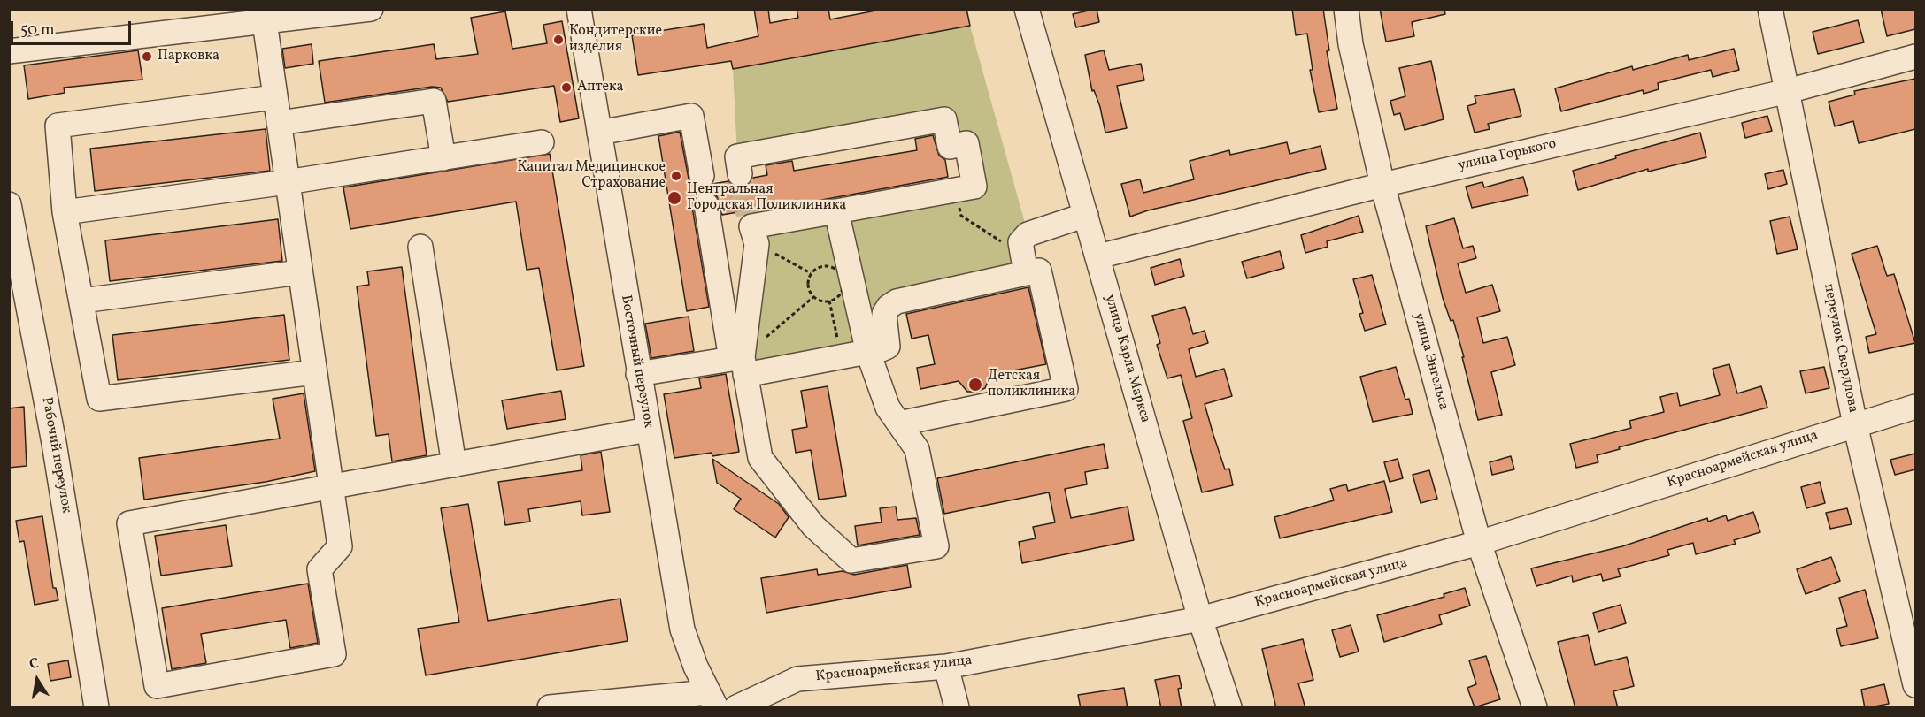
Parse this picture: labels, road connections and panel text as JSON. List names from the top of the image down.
{
  "streets": {
    "street": [
      "улица Горького",
      "переулок Свердлова",
      "улица Карла Маркса",
      "Восточный переулок",
      "улица Энгельса",
      "Рабочий переулок",
      "Красноармейская улица"
    ]
  },
  "crossings": [
    ["улица Горького", "переулок Свердлова"],
    ["улица Горького", "улица Карла Маркса"],
    ["улица Горького", "улица Энгельса"],
    ["переулок Свердлова", "Красноармейская улица"],
    ["улица Карла Маркса", "Красноармейская улица"],
    ["улица Энгельса", "Красноармейская улица"]
  ],
  "places": [
    "Кондитерские изделия",
    "Парковка",
    "Аптека",
    "Капитал Медицинское Страхование",
    "Центральная Городская Поликлиника",
    "Детская поликлиника"
  ],
  "scale_bar": "50 m",
  "north": "top"
}
